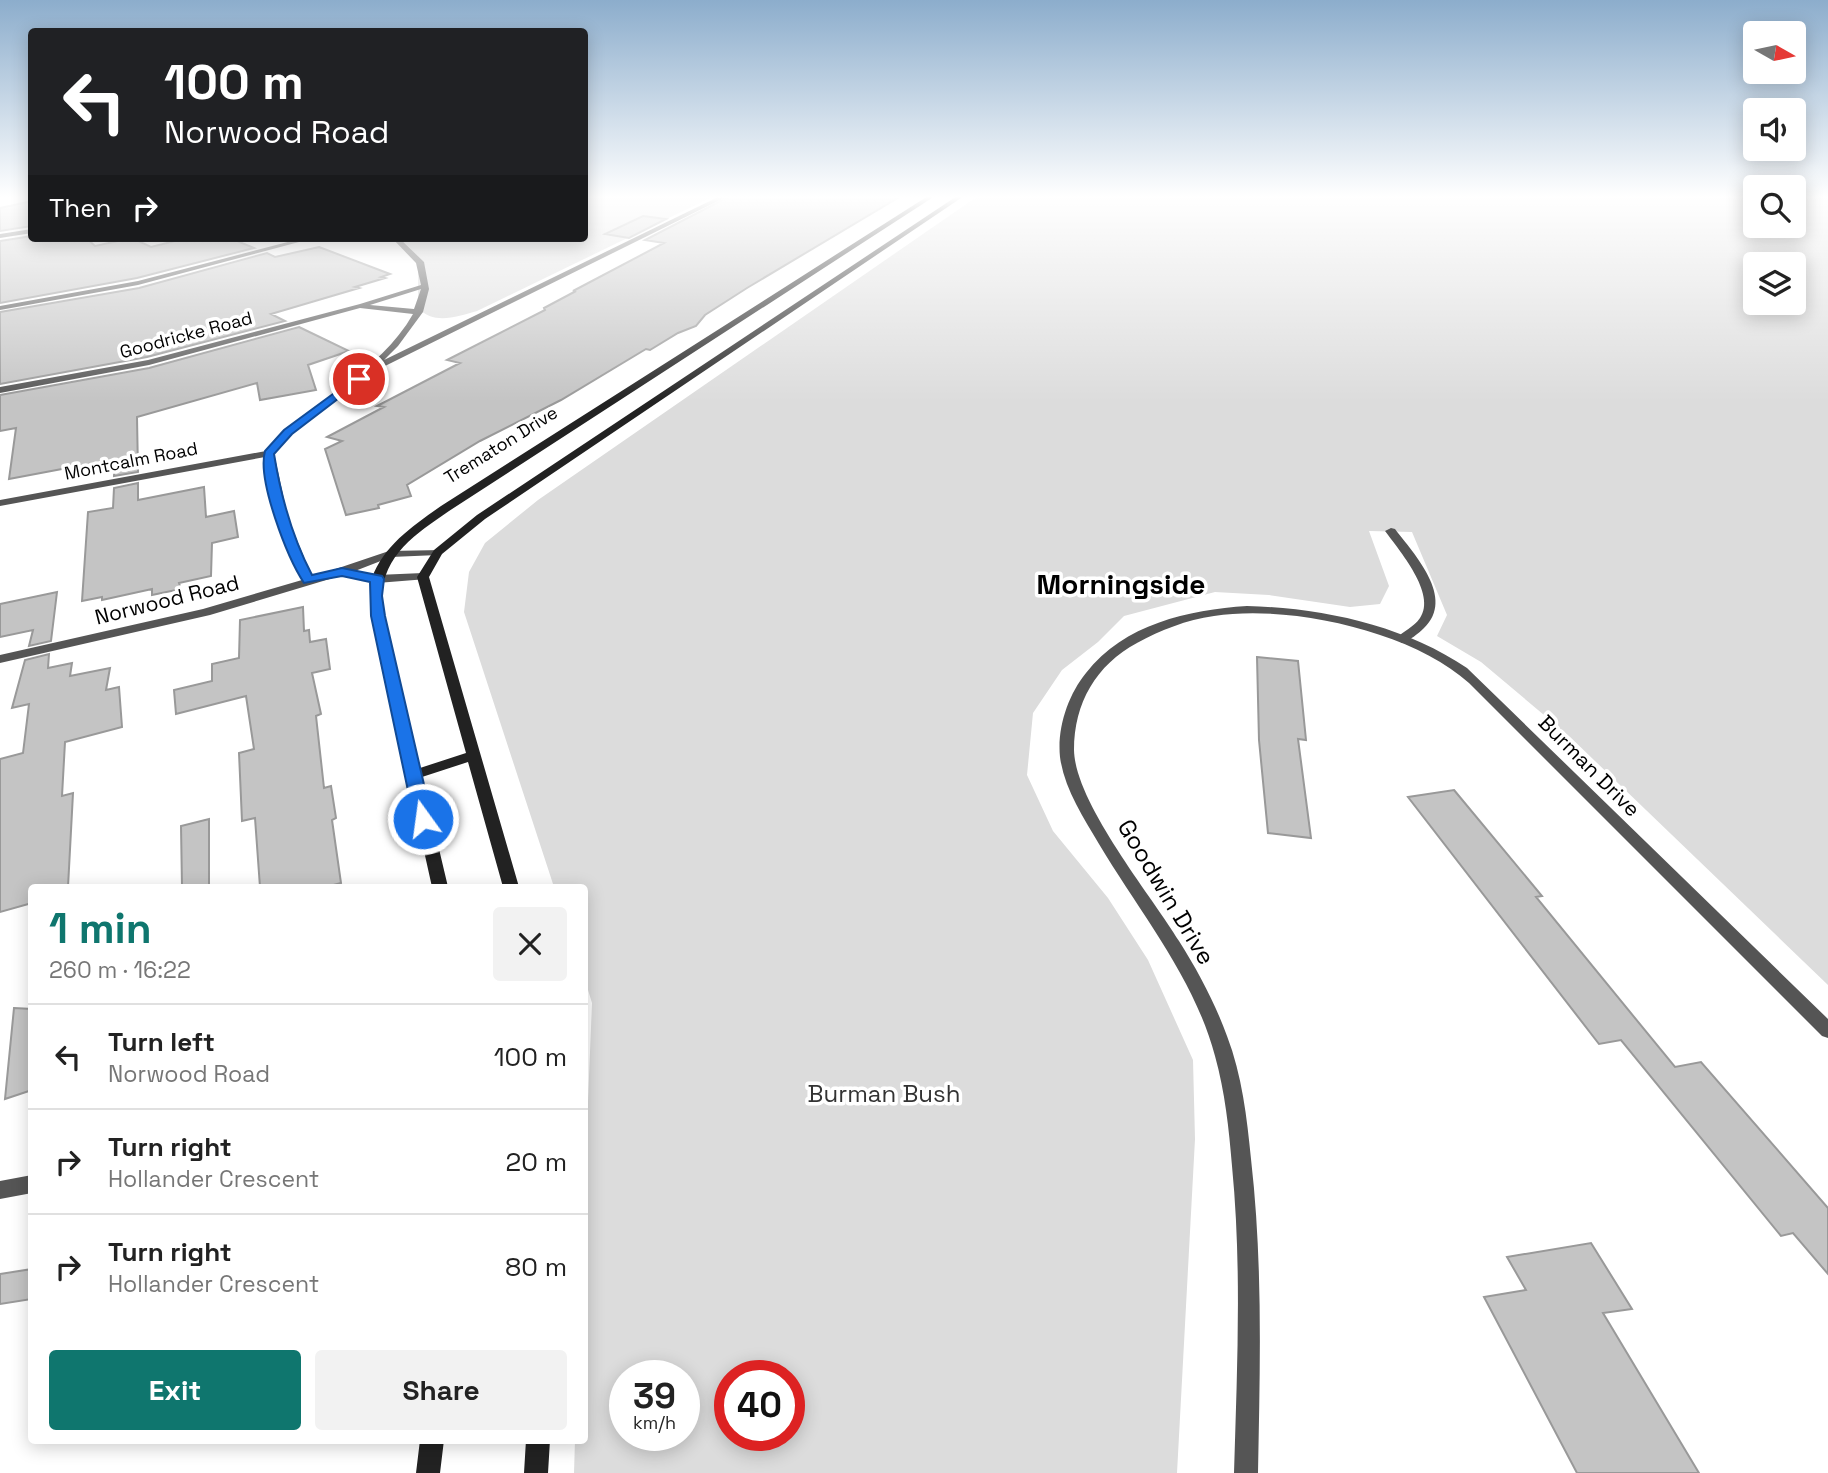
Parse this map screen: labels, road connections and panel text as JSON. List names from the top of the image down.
{
  "streets": {
    "street": [
      "Goodricke Road",
      "Trematon Drive",
      "Montcalm Road",
      "Norwood Road",
      "Burman Drive",
      "Goodwin Drive"
    ]
  },
  "crossings": [
    ["Trematon Drive", "Norwood Road"],
    ["Burman Drive", "Goodwin Drive"]
  ],
  "districts": ["Morningside"],
  "parks": ["Burman Bush"],
  "north": "right",
  "page": {
    "turn": ["100 m", "Norwood Road"],
    "then": "Then",
    "heading": ["1 min", "260 m · 16:22"],
    "list": [
      {
        "name": "Turn left",
        "note": "Norwood Road",
        "value": "100 m"
      },
      {
        "name": "Turn right",
        "note": "Hollander Crescent",
        "value": "20 m"
      },
      {
        "name": "Turn right",
        "note": "Hollander Crescent",
        "value": "80 m"
      }
    ],
    "buttons": ["Exit", "Share"],
    "speed": "39 km/h",
    "limit": "40"
  }
}
